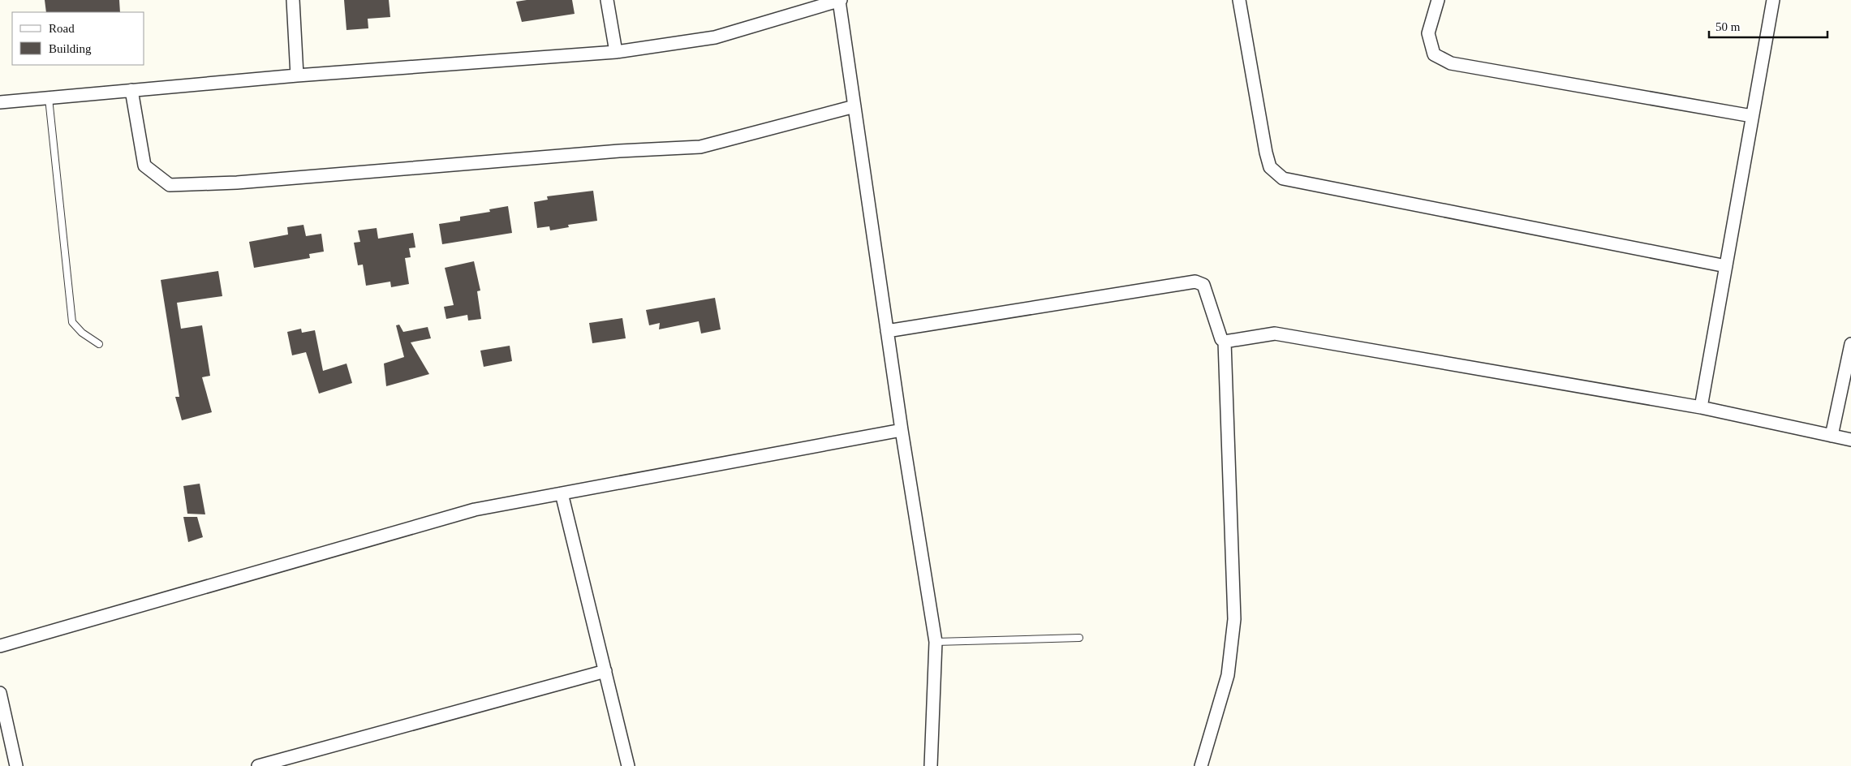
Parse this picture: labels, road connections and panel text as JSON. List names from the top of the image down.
{
  "legend": ["Road", "Building"],
  "scale_bar": "50 m"
}
